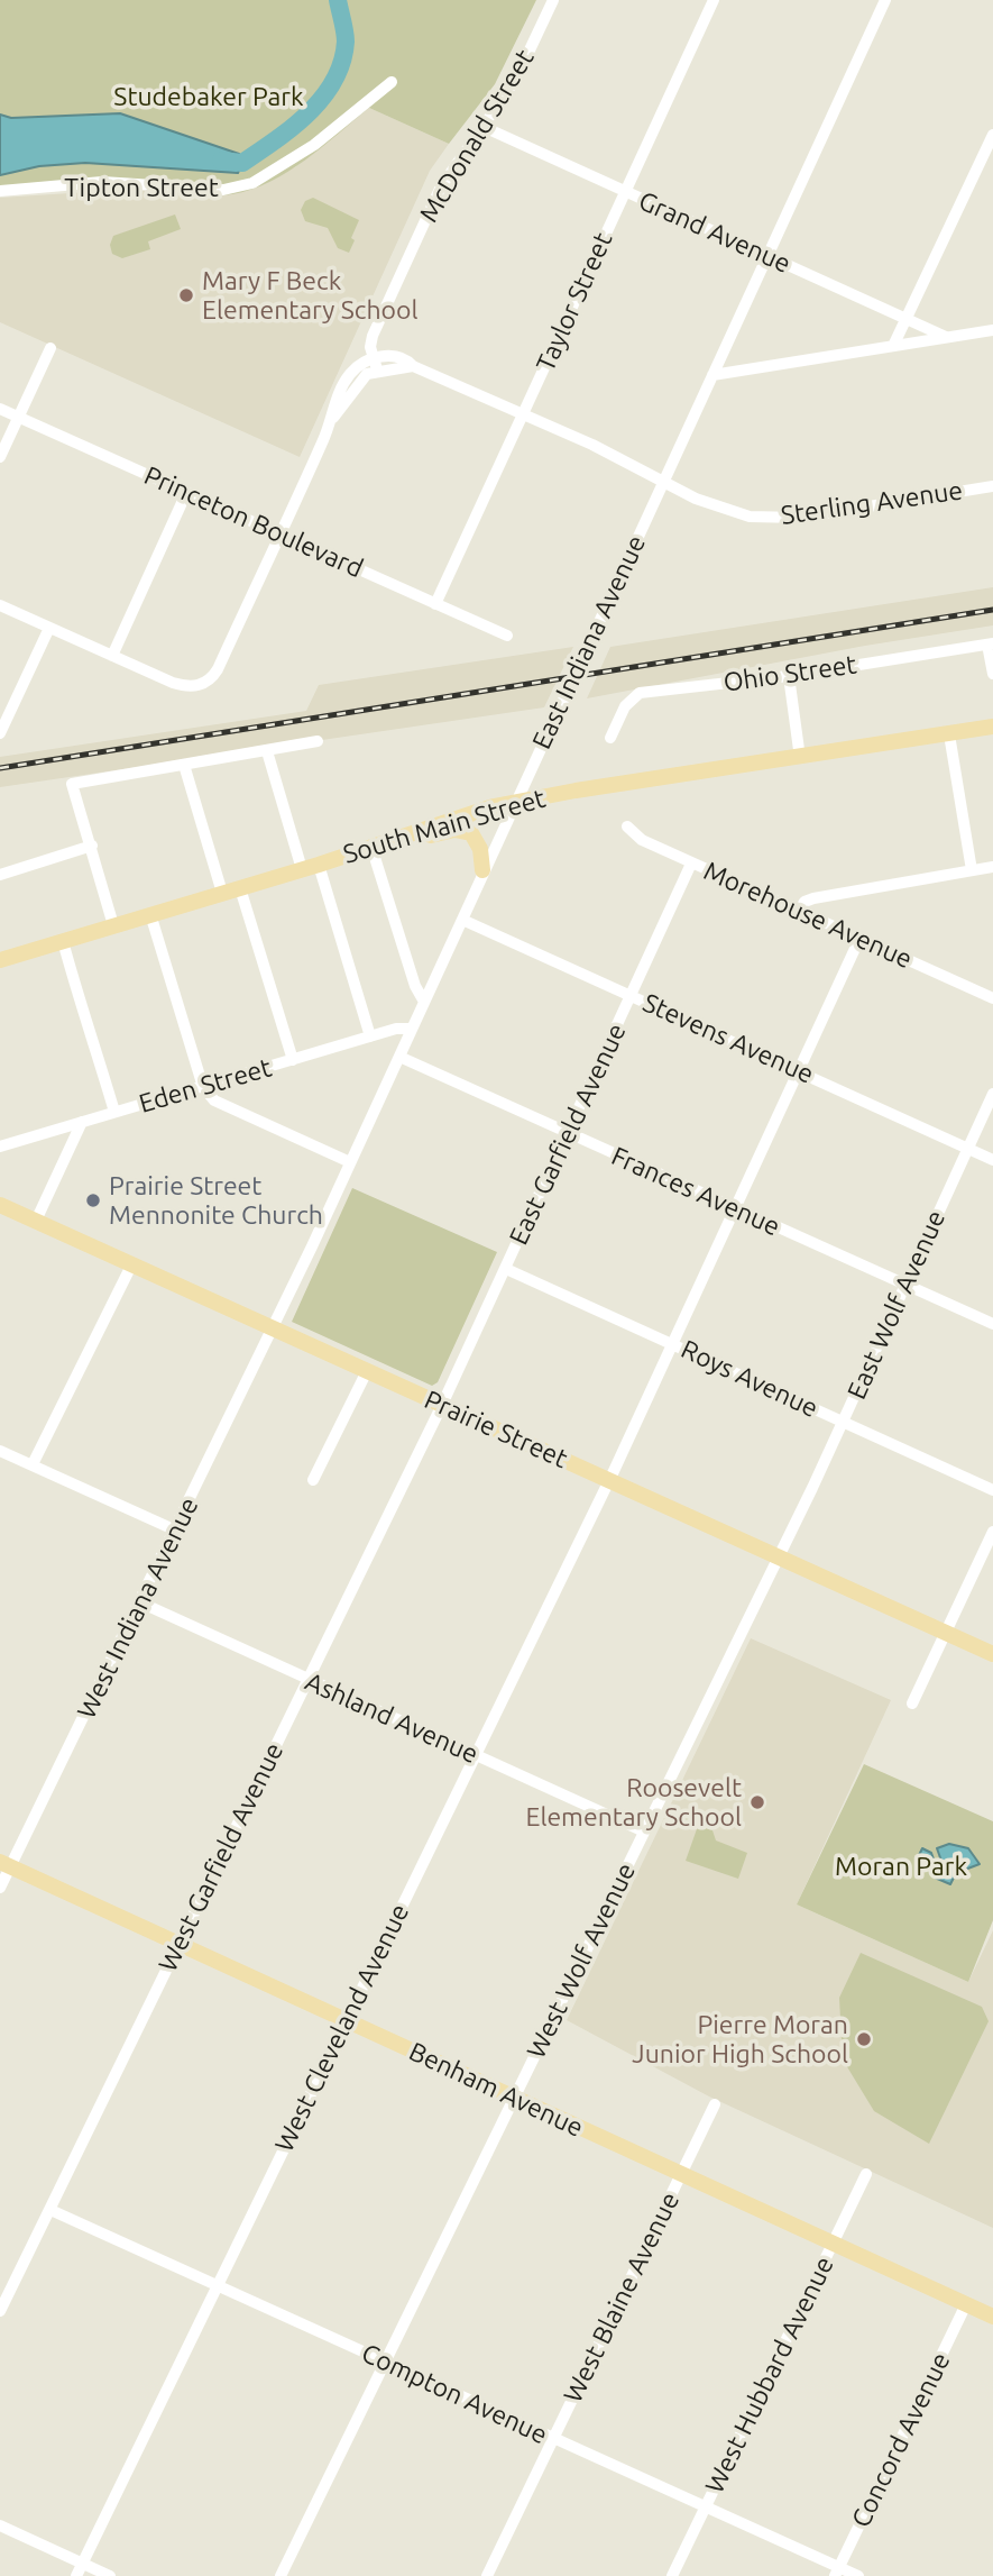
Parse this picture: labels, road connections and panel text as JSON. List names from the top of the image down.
{
  "streets": {
    "main road": ["South Main Street", "Prairie Street", "Benham Avenue"],
    "street": [
      "McDonald Street",
      "Tipton Street",
      "Grand Avenue",
      "Taylor Street",
      "Sterling Avenue",
      "Princeton Boulevard",
      "East Indiana Avenue",
      "Ohio Street",
      "Morehouse Avenue",
      "Stevens Avenue",
      "Eden Street",
      "East Garfield Avenue",
      "Frances Avenue",
      "East Wolf Avenue",
      "Roys Avenue",
      "West Indiana Avenue",
      "Ashland Avenue",
      "West Garfield Avenue",
      "West Wolf Avenue",
      "West Cleveland Avenue",
      "West Blaine Avenue",
      "West Hubbard Avenue",
      "Compton Avenue",
      "Concord Avenue"
    ]
  },
  "crossings": [
    ["McDonald Street", "Grand Avenue"],
    ["Grand Avenue", "Taylor Street"],
    ["Grand Avenue", "East Indiana Avenue"],
    ["Taylor Street", "Princeton Boulevard"],
    ["Sterling Avenue", "East Indiana Avenue"],
    ["East Indiana Avenue", "South Main Street"],
    ["East Indiana Avenue", "Stevens Avenue"],
    ["East Indiana Avenue", "Eden Street"],
    ["East Indiana Avenue", "Frances Avenue"],
    ["East Indiana Avenue", "Prairie Street"],
    ["East Indiana Avenue", "West Indiana Avenue"],
    ["Morehouse Avenue", "East Garfield Avenue"],
    ["Morehouse Avenue", "West Cleveland Avenue"],
    ["Stevens Avenue", "East Garfield Avenue"],
    ["Stevens Avenue", "East Wolf Avenue"],
    ["Stevens Avenue", "West Cleveland Avenue"],
    ["East Garfield Avenue", "Frances Avenue"],
    ["East Garfield Avenue", "Roys Avenue"],
    ["East Garfield Avenue", "Prairie Street"],
    ["East Garfield Avenue", "West Garfield Avenue"],
    ["Frances Avenue", "East Wolf Avenue"],
    ["Frances Avenue", "West Cleveland Avenue"],
    ["East Wolf Avenue", "Roys Avenue"],
    ["East Wolf Avenue", "Prairie Street"],
    ["East Wolf Avenue", "West Wolf Avenue"],
    ["Roys Avenue", "West Cleveland Avenue"],
    ["Prairie Street", "West Indiana Avenue"],
    ["Prairie Street", "West Garfield Avenue"],
    ["Prairie Street", "West Wolf Avenue"],
    ["Prairie Street", "West Cleveland Avenue"],
    ["West Indiana Avenue", "Ashland Avenue"],
    ["West Indiana Avenue", "Benham Avenue"],
    ["Ashland Avenue", "West Garfield Avenue"],
    ["Ashland Avenue", "West Wolf Avenue"],
    ["Ashland Avenue", "West Cleveland Avenue"],
    ["West Garfield Avenue", "Benham Avenue"],
    ["West Garfield Avenue", "Compton Avenue"],
    ["West Wolf Avenue", "Benham Avenue"],
    ["West Wolf Avenue", "Compton Avenue"],
    ["West Cleveland Avenue", "Benham Avenue"],
    ["West Cleveland Avenue", "Compton Avenue"],
    ["Benham Avenue", "West Blaine Avenue"],
    ["Benham Avenue", "West Hubbard Avenue"],
    ["Benham Avenue", "Concord Avenue"],
    ["West Blaine Avenue", "Compton Avenue"],
    ["West Hubbard Avenue", "Compton Avenue"],
    ["Compton Avenue", "Concord Avenue"]
  ],
  "parks": ["Studebaker Park", "Moran Park"],
  "places": [
    "Mary F Beck Elementary School",
    "Prairie Street Mennonite Church",
    "Roosevelt Elementary School",
    "Pierre Moran Junior High School"
  ]
}
